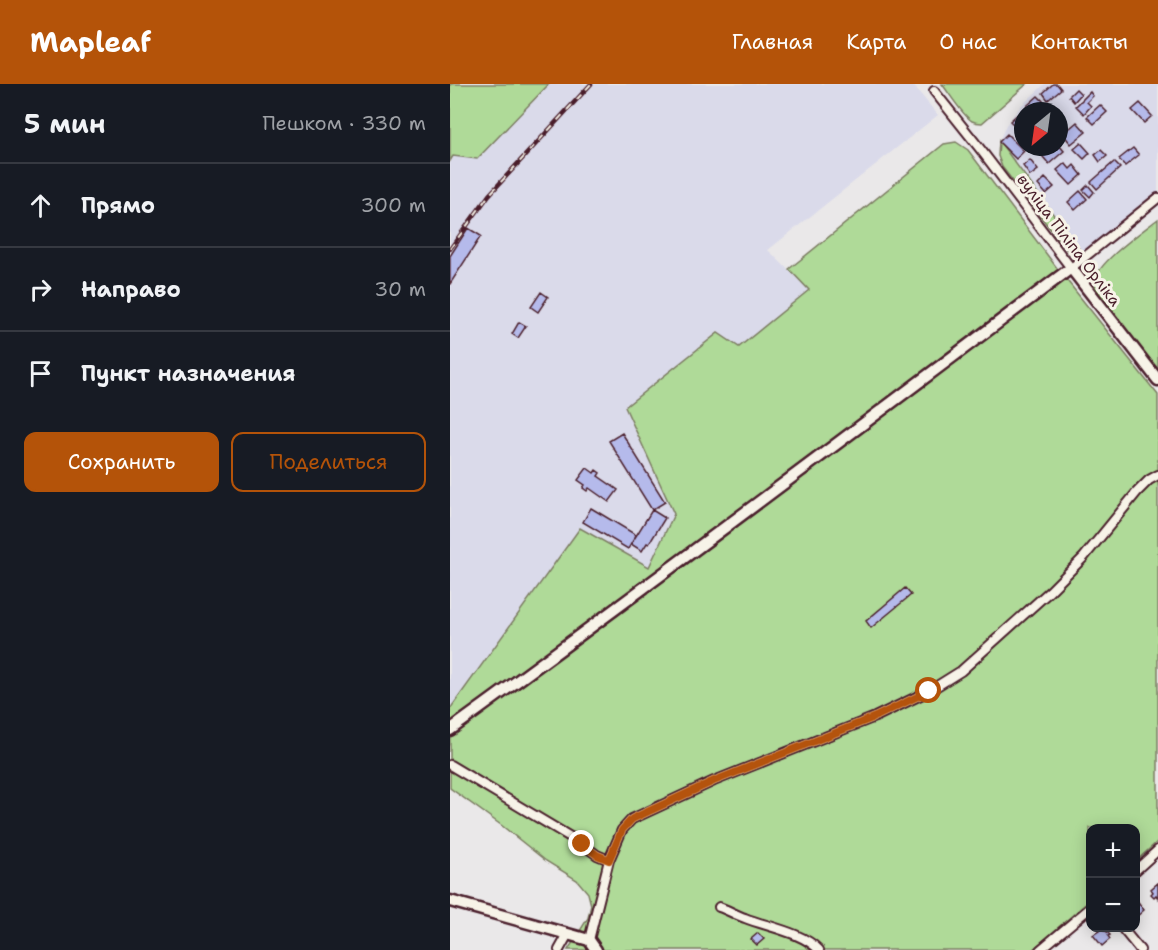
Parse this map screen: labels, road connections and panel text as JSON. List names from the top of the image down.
{
  "streets": {
    "street": ["вуліца Піліпа Орліка"]
  },
  "north": "bottom left",
  "page": {
    "header": "Mapleaf",
    "nav": [
      "Главная",
      "Карта",
      "О нас",
      "Контакты"
    ],
    "heading": ["5 мин", "Пешком · 330 m"],
    "list": [
      ["Прямо", "300 m"],
      ["Направо", "30 m"],
      "Пункт назначения"
    ],
    "buttons": ["Сохранить", "Поделиться"],
    "map_buttons": ["+", "−"]
  }
}
